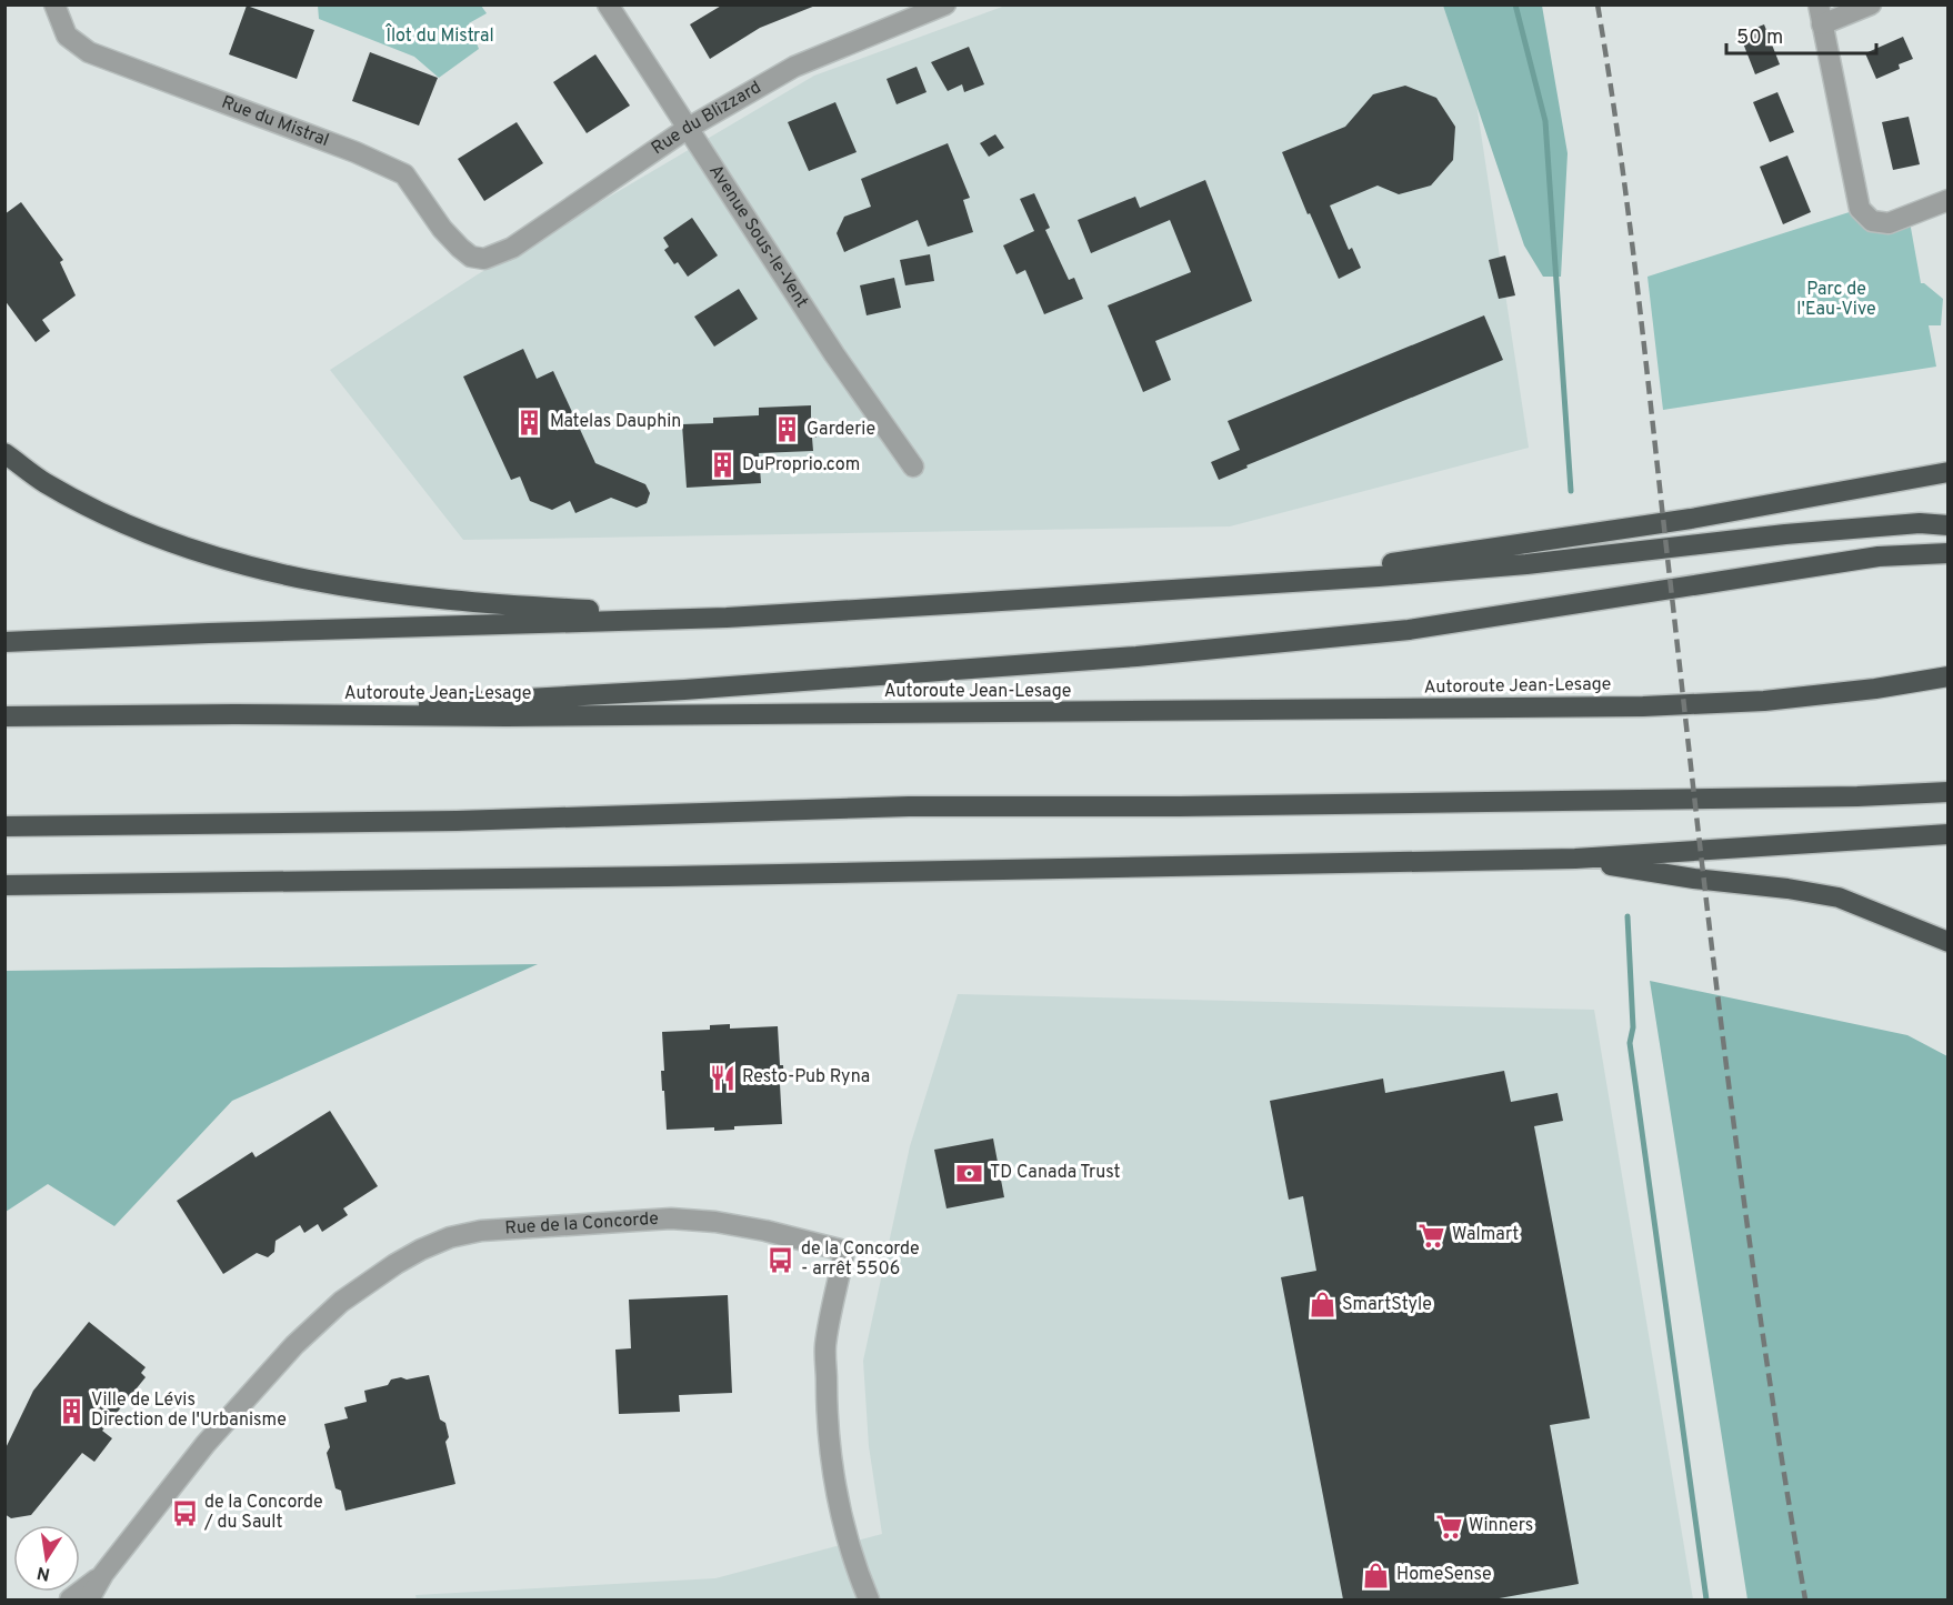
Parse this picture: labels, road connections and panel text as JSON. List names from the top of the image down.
{
  "streets": {
    "highway": ["Autoroute Jean-Lesage"],
    "street": [
      "Rue du Blizzard",
      "Rue du Mistral",
      "Avenue Sous-le-Vent",
      "Rue de la Concorde"
    ]
  },
  "crossings": [
    ["Rue du Blizzard", "Rue du Mistral"],
    ["Rue du Blizzard", "Avenue Sous-le-Vent"]
  ],
  "parks": ["Îlot du Mistral", "Parc de l'Eau-Vive"],
  "places": {
    "building": [
      "Matelas Dauphin",
      "Garderie",
      "DuProprio.com",
      "Ville de Lévis Direction de l'Urbanisme"
    ],
    "restaurant": ["Resto-Pub Ryna"],
    "bank": ["TD Canada Trust"],
    "supermarket": ["Walmart", "Winners"],
    "bus stop": ["de la Concorde - arrêt 5506", "de la Concorde / du Sault"],
    "shop": ["SmartStyle", "HomeSense"]
  },
  "scale_bar": "50 m",
  "north": "bottom"
}
